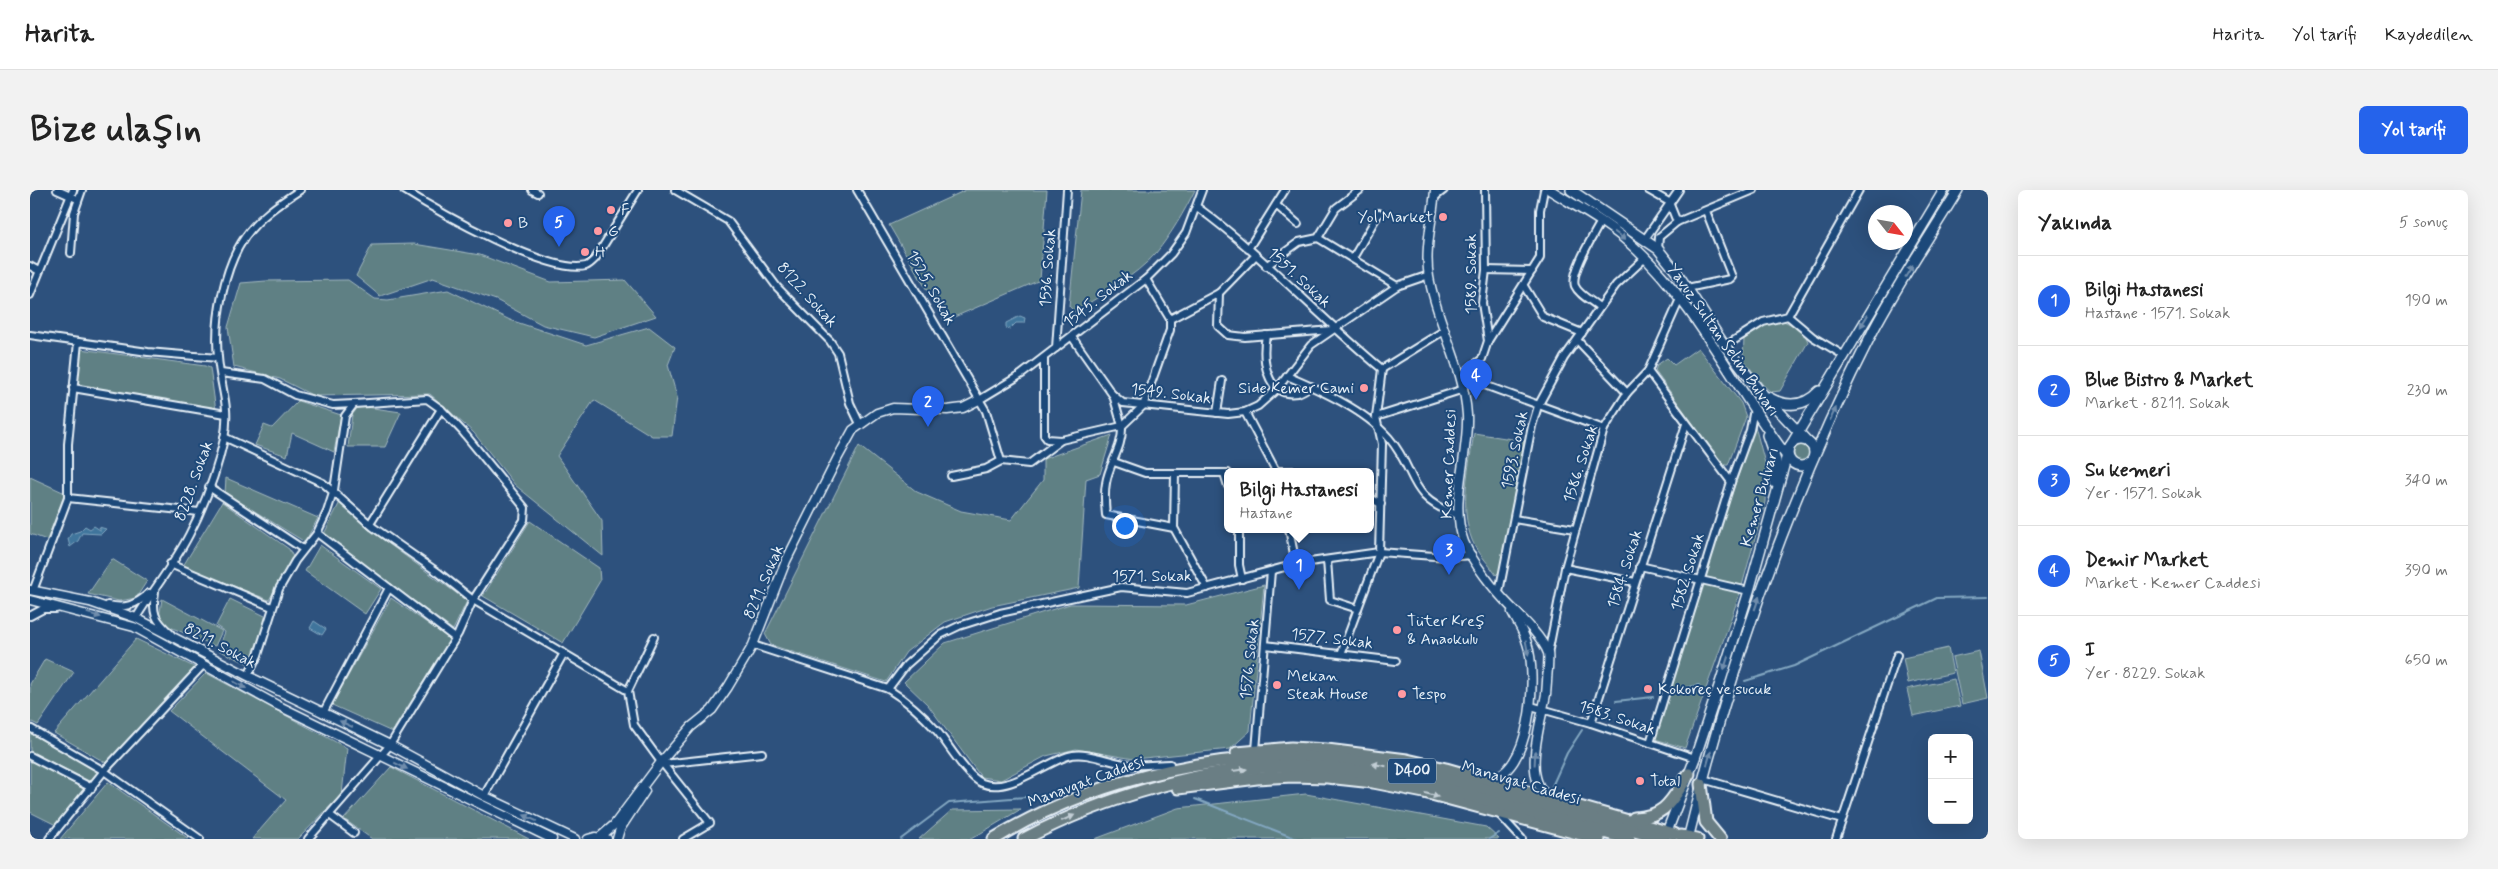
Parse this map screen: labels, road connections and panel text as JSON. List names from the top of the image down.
{
  "streets": {
    "highway": ["D400", "Manavgat Caddesi"],
    "main road": ["Yavuz Sultan Selim Bulvarı", "Kemer Bulvarı"],
    "street": [
      "1536. Sokak",
      "1589. Sokak",
      "1551. Sokak",
      "1525. Sokak",
      "8122. Sokak",
      "1545. Sokak",
      "1549. Sokak",
      "1593. Sokak",
      "Kemer Caddesi",
      "1586. Sokak",
      "8228. Sokak",
      "1584. Sokak",
      "1582. Sokak",
      "1571. Sokak",
      "8211. Sokak",
      "1577. Sokak",
      "1576. Sokak",
      "1583. Sokak"
    ]
  },
  "crossings": [
    ["1536. Sokak", "1545. Sokak"],
    ["1551. Sokak", "1545. Sokak"],
    ["1551. Sokak", "1549. Sokak"],
    ["1525. Sokak", "1545. Sokak"],
    ["1525. Sokak", "8211. Sokak"],
    ["8122. Sokak", "8211. Sokak"],
    ["1545. Sokak", "1549. Sokak"],
    ["1545. Sokak", "8211. Sokak"],
    ["Yavuz Sultan Selim Bulvarı", "1593. Sokak"],
    ["Yavuz Sultan Selim Bulvarı", "1586. Sokak"],
    ["Yavuz Sultan Selim Bulvarı", "Kemer Bulvarı"],
    ["Yavuz Sultan Selim Bulvarı", "1582. Sokak"],
    ["1549. Sokak", "Kemer Caddesi"],
    ["1593. Sokak", "Kemer Caddesi"],
    ["Kemer Caddesi", "1586. Sokak"],
    ["Kemer Caddesi", "1571. Sokak"],
    ["Kemer Caddesi", "1583. Sokak"],
    ["8228. Sokak", "8211. Sokak"],
    ["Kemer Bulvarı", "1583. Sokak"],
    ["Kemer Bulvarı", "Manavgat Caddesi"],
    ["1584. Sokak", "1583. Sokak"],
    ["1582. Sokak", "1583. Sokak"],
    ["1571. Sokak", "1576. Sokak"],
    ["1577. Sokak", "1576. Sokak"]
  ],
  "places": [
    "F",
    "Yol Market",
    "B",
    "G",
    "H",
    "Side Kemer Cami",
    "Tüter Kreş & Anaokulu",
    "Mekan Steak House",
    "Kokoreç ve sucuk",
    "Tespo",
    "Total"
  ],
  "north": "bottom right",
  "page": {
    "header": "Harita",
    "nav": ["Harita", "Yol tarifi", "Kaydedilen"],
    "buttons": "Yol tarifi",
    "title": "Bize ulaşın",
    "heading": ["Yakında", "5 sonuç"],
    "pins": [
      "5",
      "4",
      "2",
      "3",
      "1"
    ],
    "list": [
      {
        "mark": "1",
        "name": "Bilgi Hastanesi",
        "note": "Hastane · 1571. Sokak",
        "value": "190 m"
      },
      {
        "mark": "2",
        "name": "Blue Bistro & Market",
        "note": "Market · 8211. Sokak",
        "value": "230 m"
      },
      {
        "mark": "3",
        "name": "Su kemeri",
        "note": "Yer · 1571. Sokak",
        "value": "340 m"
      },
      {
        "mark": "4",
        "name": "Demir Market",
        "note": "Market · Kemer Caddesi",
        "value": "390 m"
      },
      {
        "mark": "5",
        "name": "I",
        "note": "Yer · 8229. Sokak",
        "value": "650 m"
      }
    ],
    "popup": ["Bilgi Hastanesi", "Hastane"],
    "map_buttons": ["+", "−"]
  }
}
